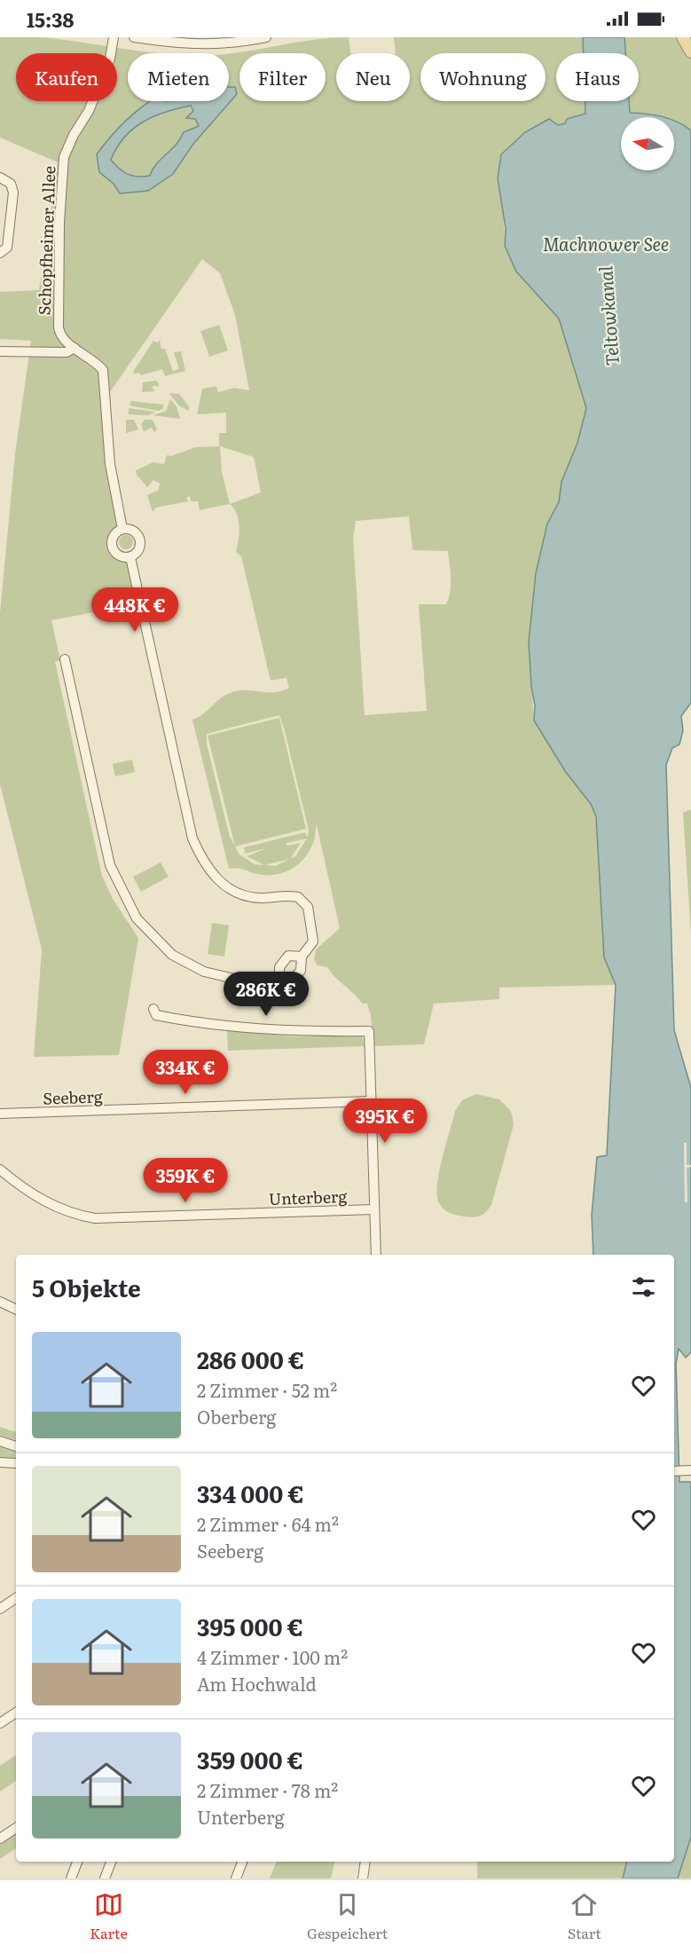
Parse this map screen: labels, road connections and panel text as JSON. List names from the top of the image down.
{
  "streets": {
    "street": ["Schopfheimer Allee", "Seeberg", "Unterberg"]
  },
  "water": ["Machnower See", "Teltowkanal"],
  "north": "left",
  "page": {
    "status": "15:38",
    "chip": [
      "Kaufen",
      "Mieten",
      "Filter",
      "Neu",
      "Wohnung",
      "Haus"
    ],
    "price": [
      "448K €",
      "286K €",
      "334K €",
      "395K €",
      "359K €"
    ],
    "heading": "5 Objekte",
    "list": [
      {
        "name": "286 000 €",
        "note": "2 Zimmer · 52 m² · Oberberg"
      },
      {
        "name": "334 000 €",
        "note": "2 Zimmer · 64 m² · Seeberg"
      },
      {
        "name": "395 000 €",
        "note": "4 Zimmer · 100 m² · Am Hochwald"
      },
      {
        "name": "359 000 €",
        "note": "2 Zimmer · 78 m² · Unterberg"
      }
    ],
    "tabs": ["Karte", "Gespeichert", "Start"]
  }
}
